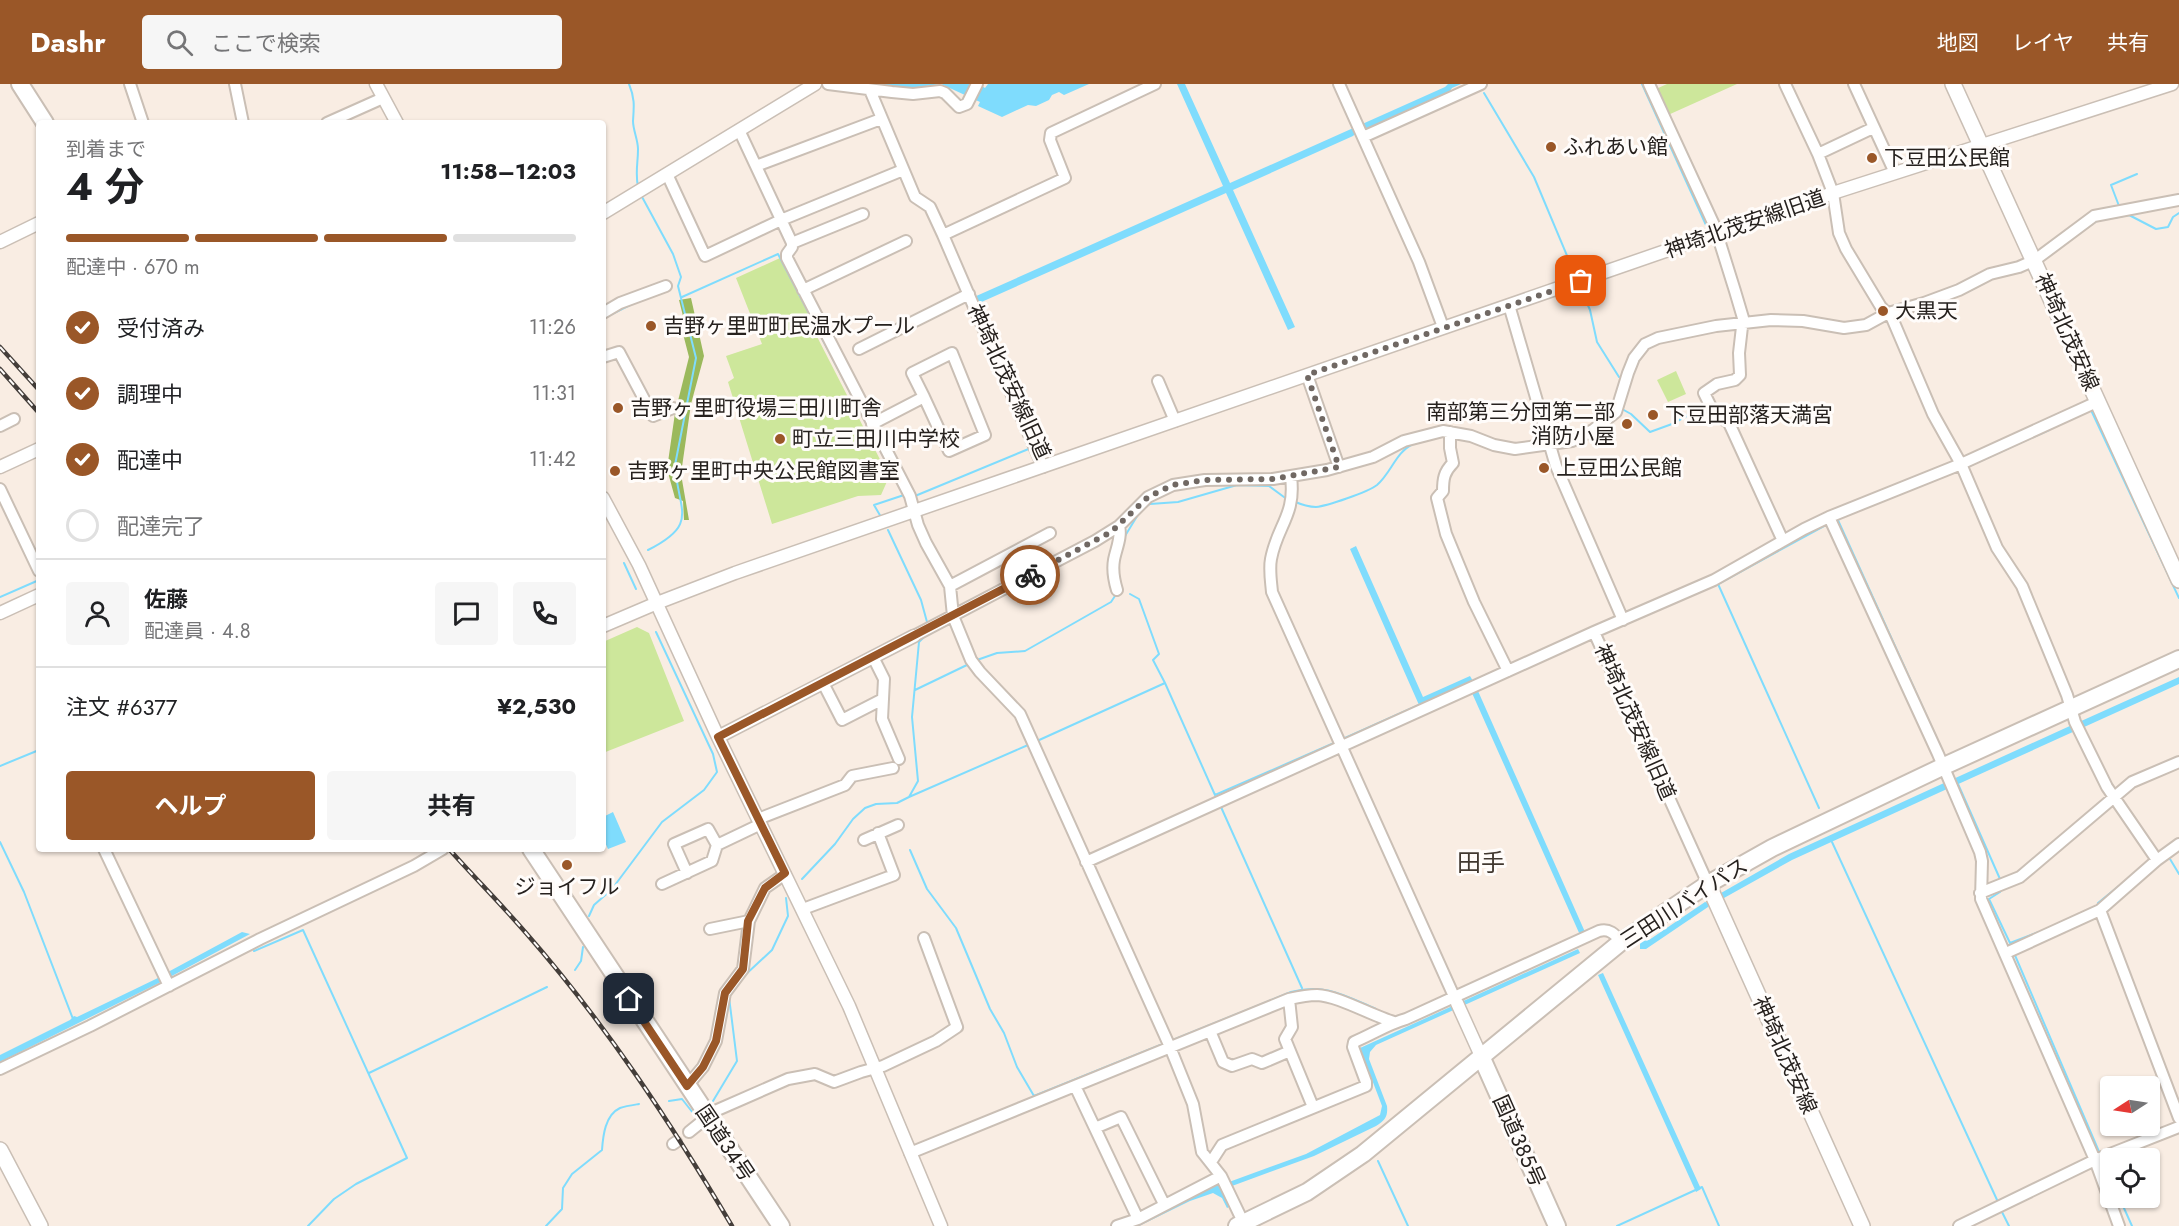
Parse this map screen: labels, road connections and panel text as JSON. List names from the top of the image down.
{
  "streets": {
    "highway": ["三田川バイパス", "国道385号", "国道34号"],
    "main road": ["神埼北茂安線"],
    "street": ["神埼北茂安線旧道"]
  },
  "crossings": [
    ["神埼北茂安線旧道", "神埼北茂安線"],
    ["神埼北茂安線旧道", "三田川バイパス"],
    ["神埼北茂安線", "三田川バイパス"],
    ["三田川バイパス", "国道385号"]
  ],
  "districts": ["田手"],
  "places": [
    "ふれあい館",
    "下豆田公民館",
    "大黒天",
    "吉野ヶ里町町民温水プール",
    "吉野ヶ里町役場三田川町舎",
    "下豆田部落天満宮",
    "南部第三分団第二部 消防小屋",
    "町立三田川中学校",
    "上豆田公民館",
    "吉野ヶ里町中央公民館図書室",
    "ジョイフル"
  ],
  "north": "left",
  "page": {
    "header": "Dashr",
    "search": "ここで検索",
    "nav": ["地図", "レイヤ", "共有"],
    "heading": ["4 分", "到着まで", "11:58–12:03"],
    "panel": [
      "佐藤",
      "配達員 · 4.8",
      "注文 #6377",
      "¥2,530"
    ],
    "bar": "配達中 · 670 m",
    "list": [
      ["受付済み", "11:26"],
      ["調理中", "11:31"],
      ["配達中", "11:42"],
      "配達完了"
    ],
    "buttons": ["ヘルプ", "共有"]
  }
}
